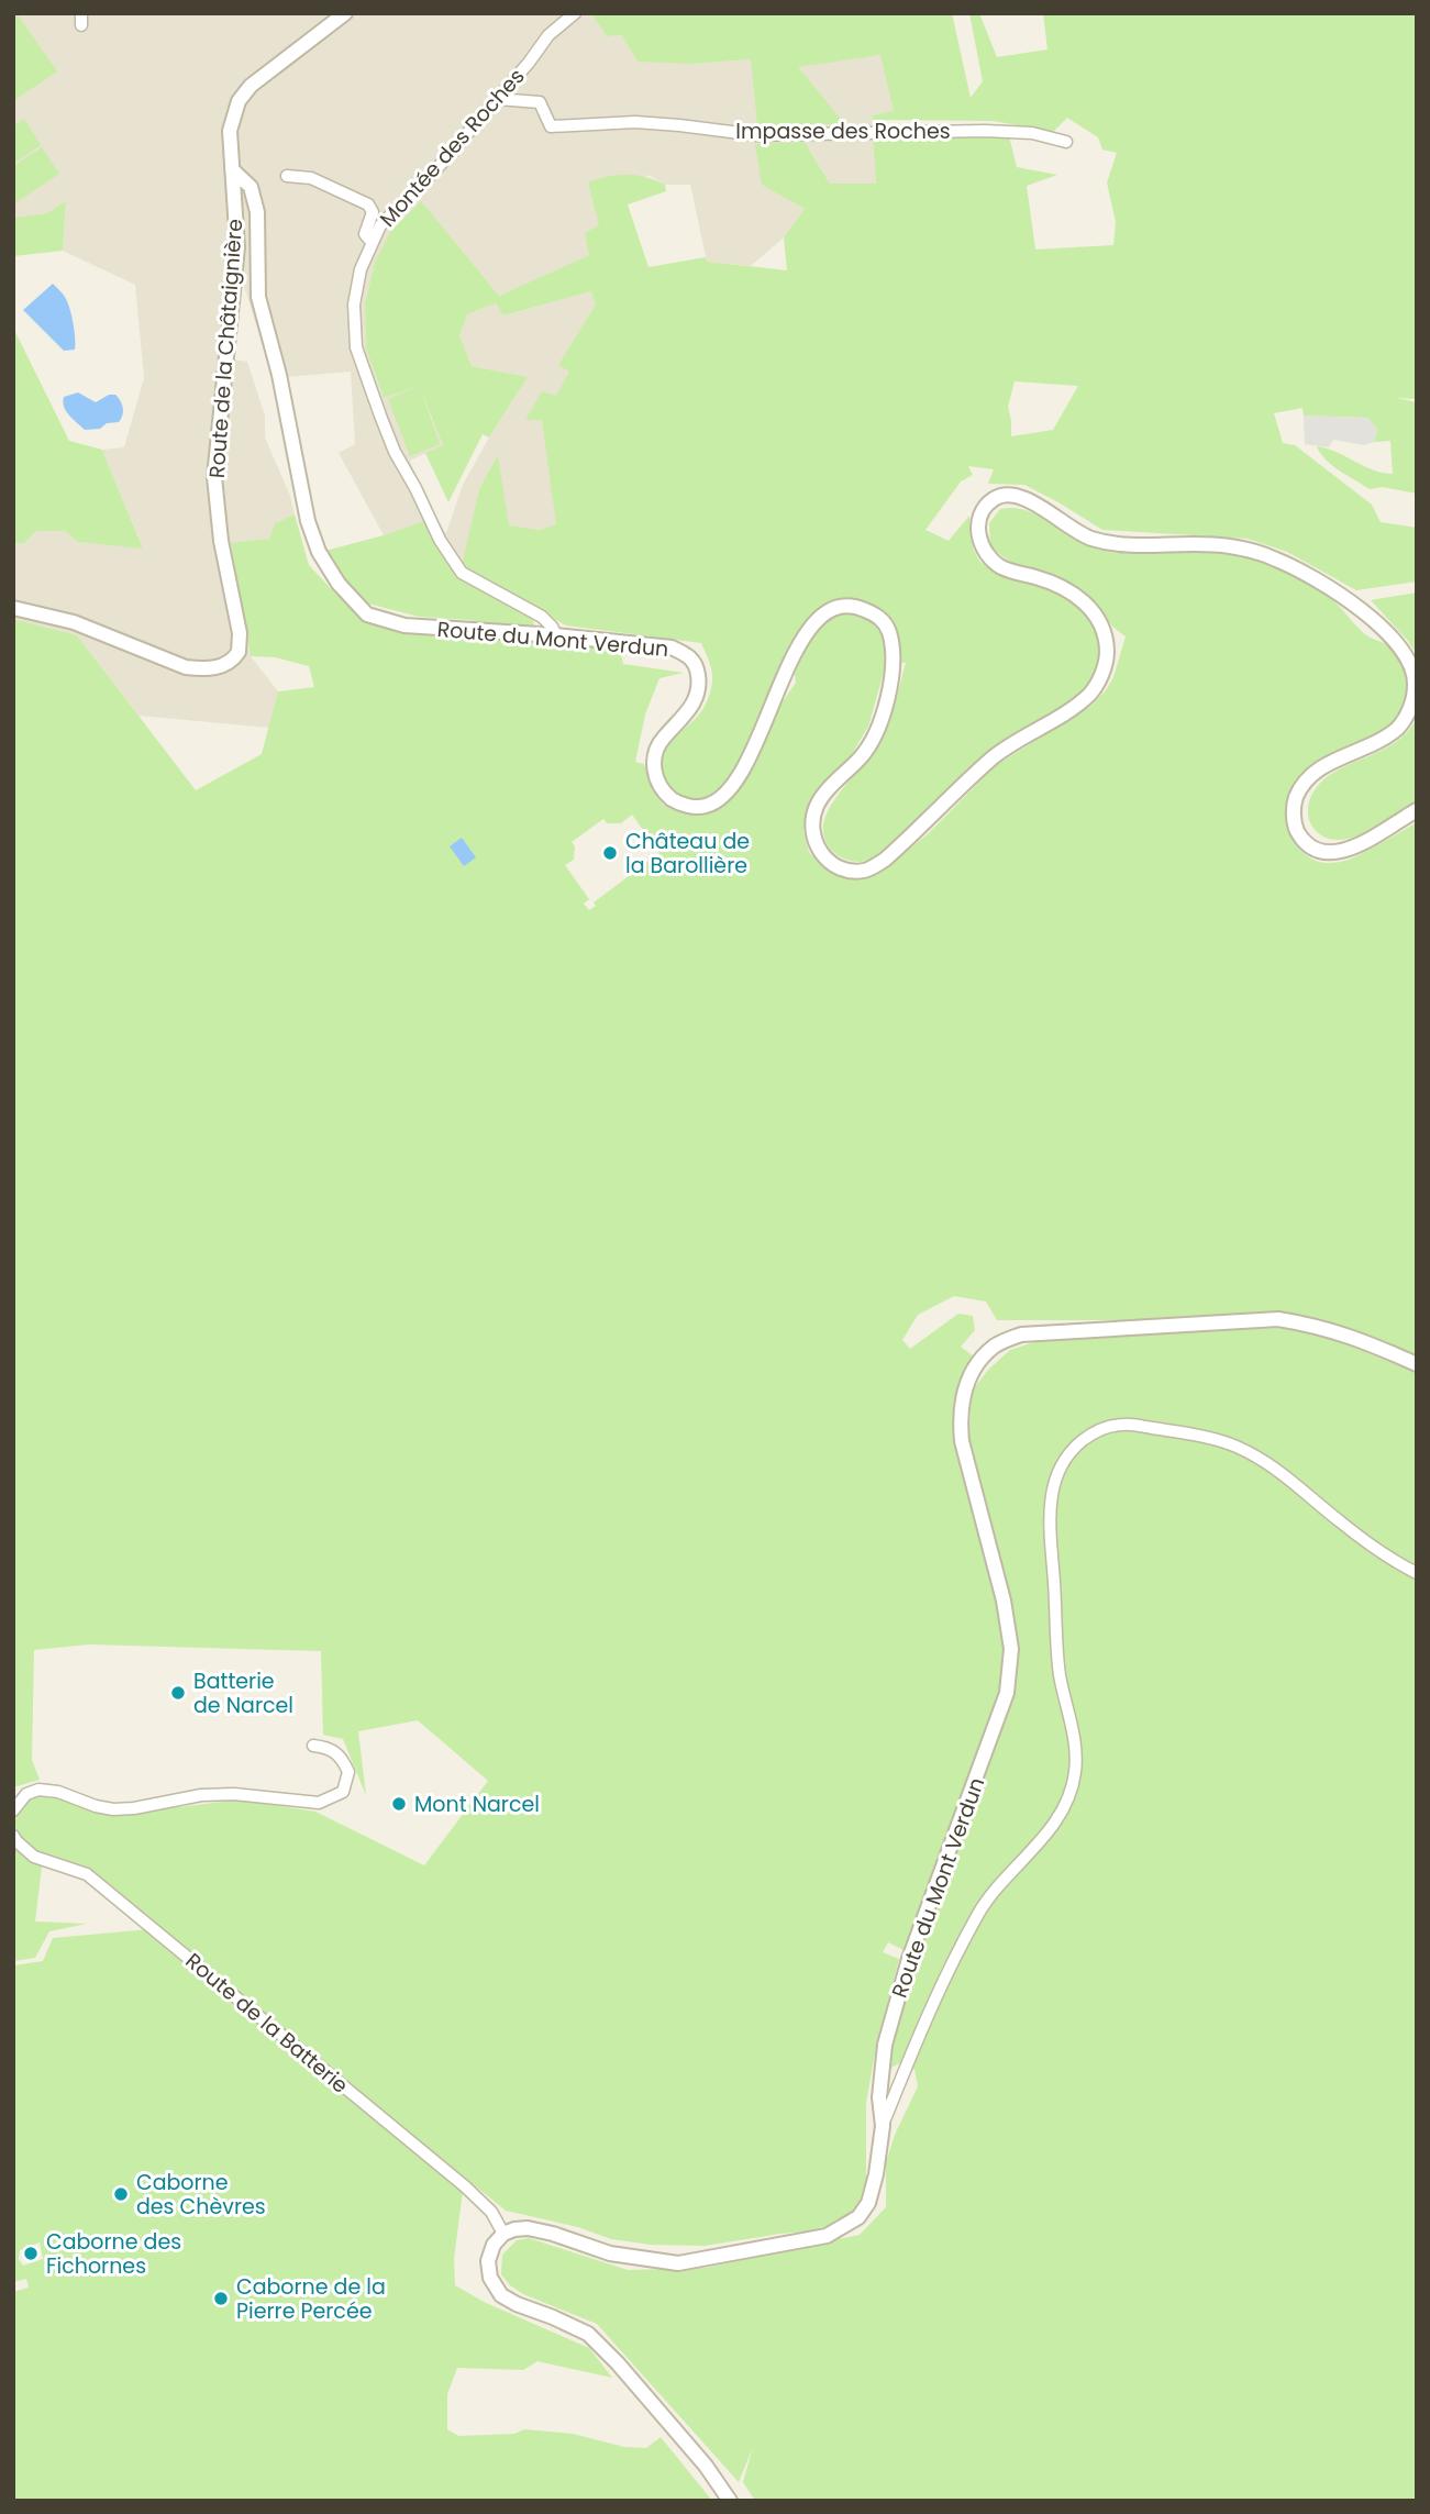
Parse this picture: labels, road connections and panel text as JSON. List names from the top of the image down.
{
  "streets": {
    "street": [
      "Impasse des Roches",
      "Montée des Roches",
      "Route de la Châtaignière",
      "Route du Mont Verdun",
      "Route de la Batterie"
    ]
  },
  "crossings": [
    ["Impasse des Roches", "Montée des Roches"],
    ["Montée des Roches", "Route du Mont Verdun"],
    ["Route de la Châtaignière", "Route du Mont Verdun"],
    ["Route du Mont Verdun", "Route de la Batterie"]
  ],
  "places": [
    "Château de la Barollière",
    "Batterie de Narcel",
    "Mont Narcel",
    "Caborne des Chèvres",
    "Caborne des Fichornes",
    "Caborne de la Pierre Percée"
  ]
}
